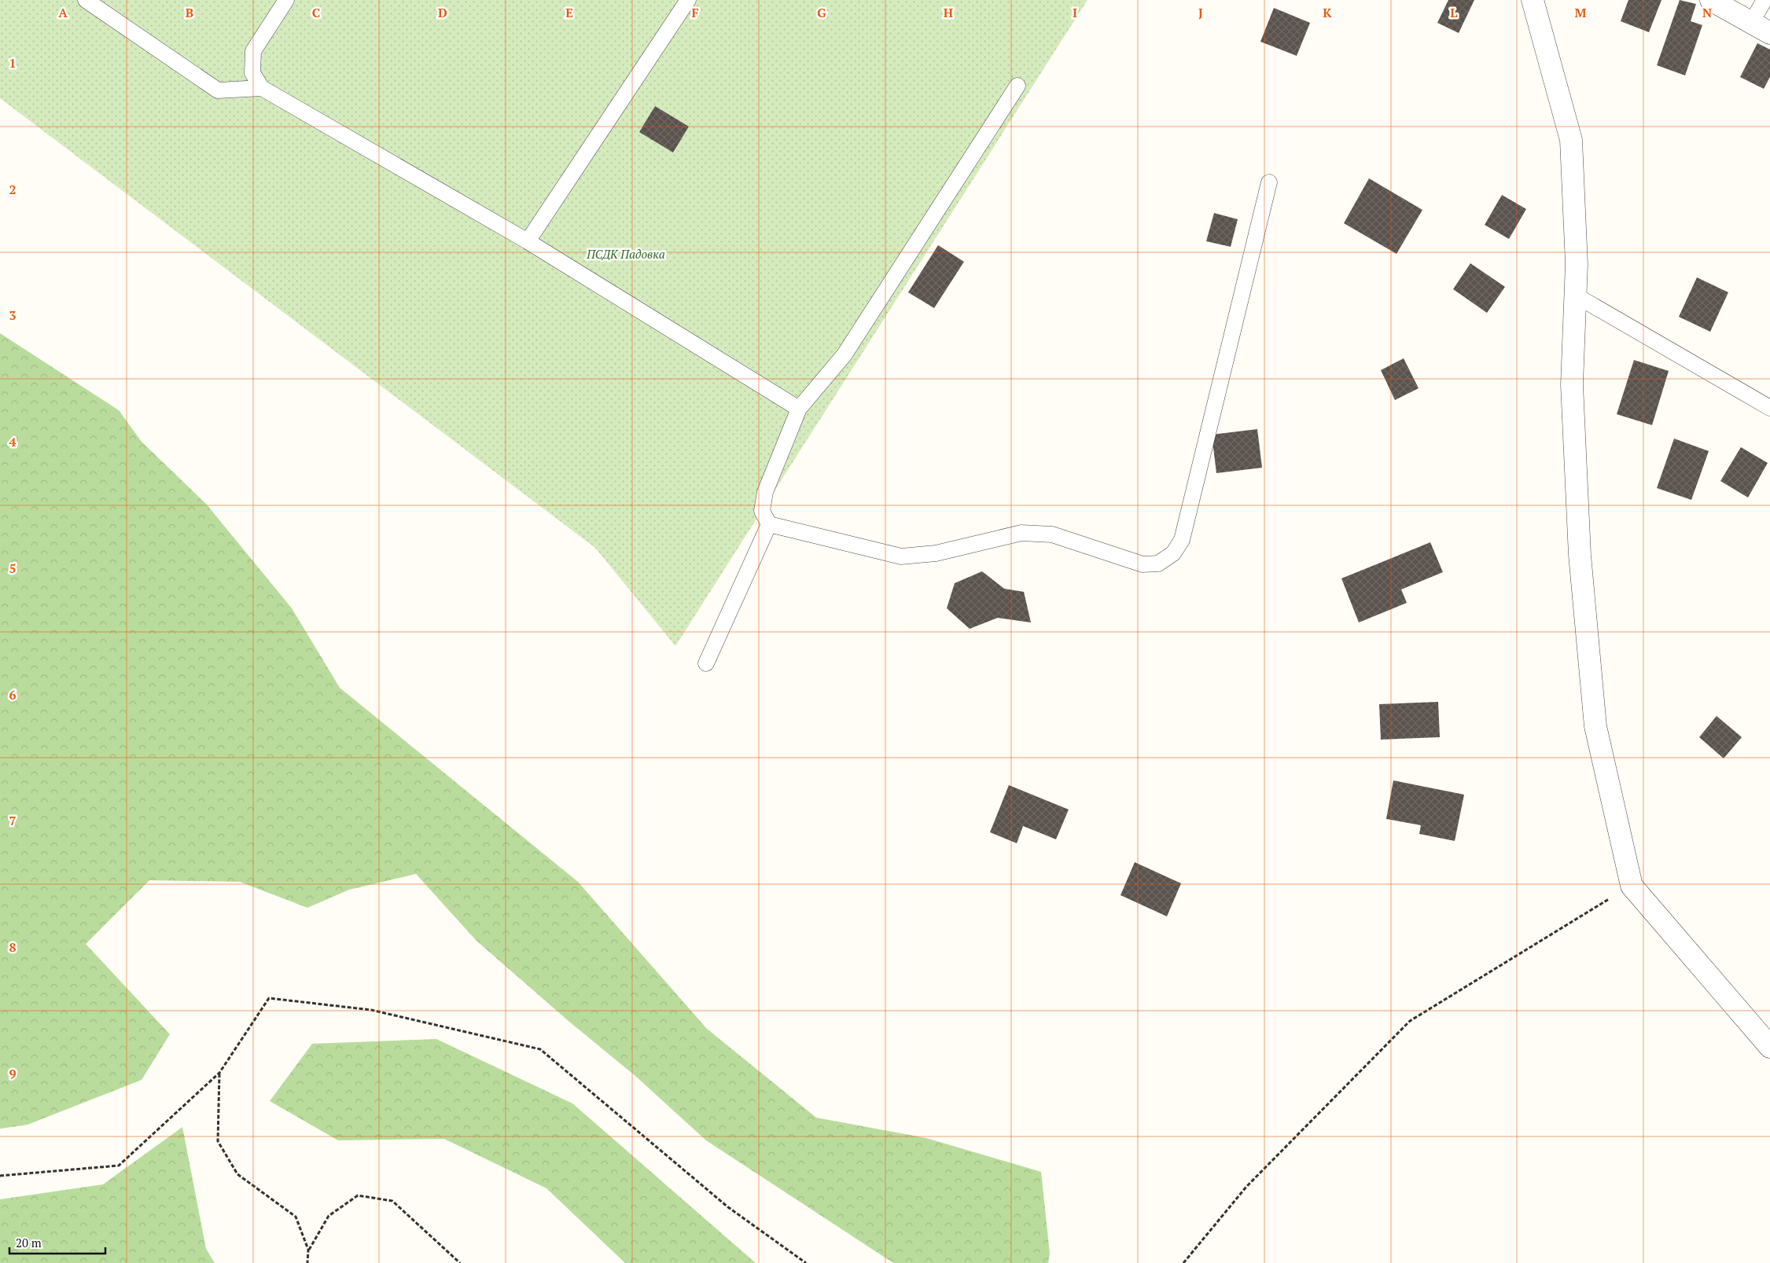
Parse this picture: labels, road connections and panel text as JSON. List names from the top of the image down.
{
  "parks": ["ПСДК Падовка"],
  "scale_bar": "20 m",
  "grid": {
    "columns": [
      "A",
      "B",
      "C",
      "D",
      "E",
      "F",
      "G",
      "H",
      "I",
      "J",
      "K",
      "L",
      "M",
      "N"
    ],
    "rows": [
      "1",
      "2",
      "3",
      "4",
      "5",
      "6",
      "7",
      "8",
      "9"
    ]
  }
}
